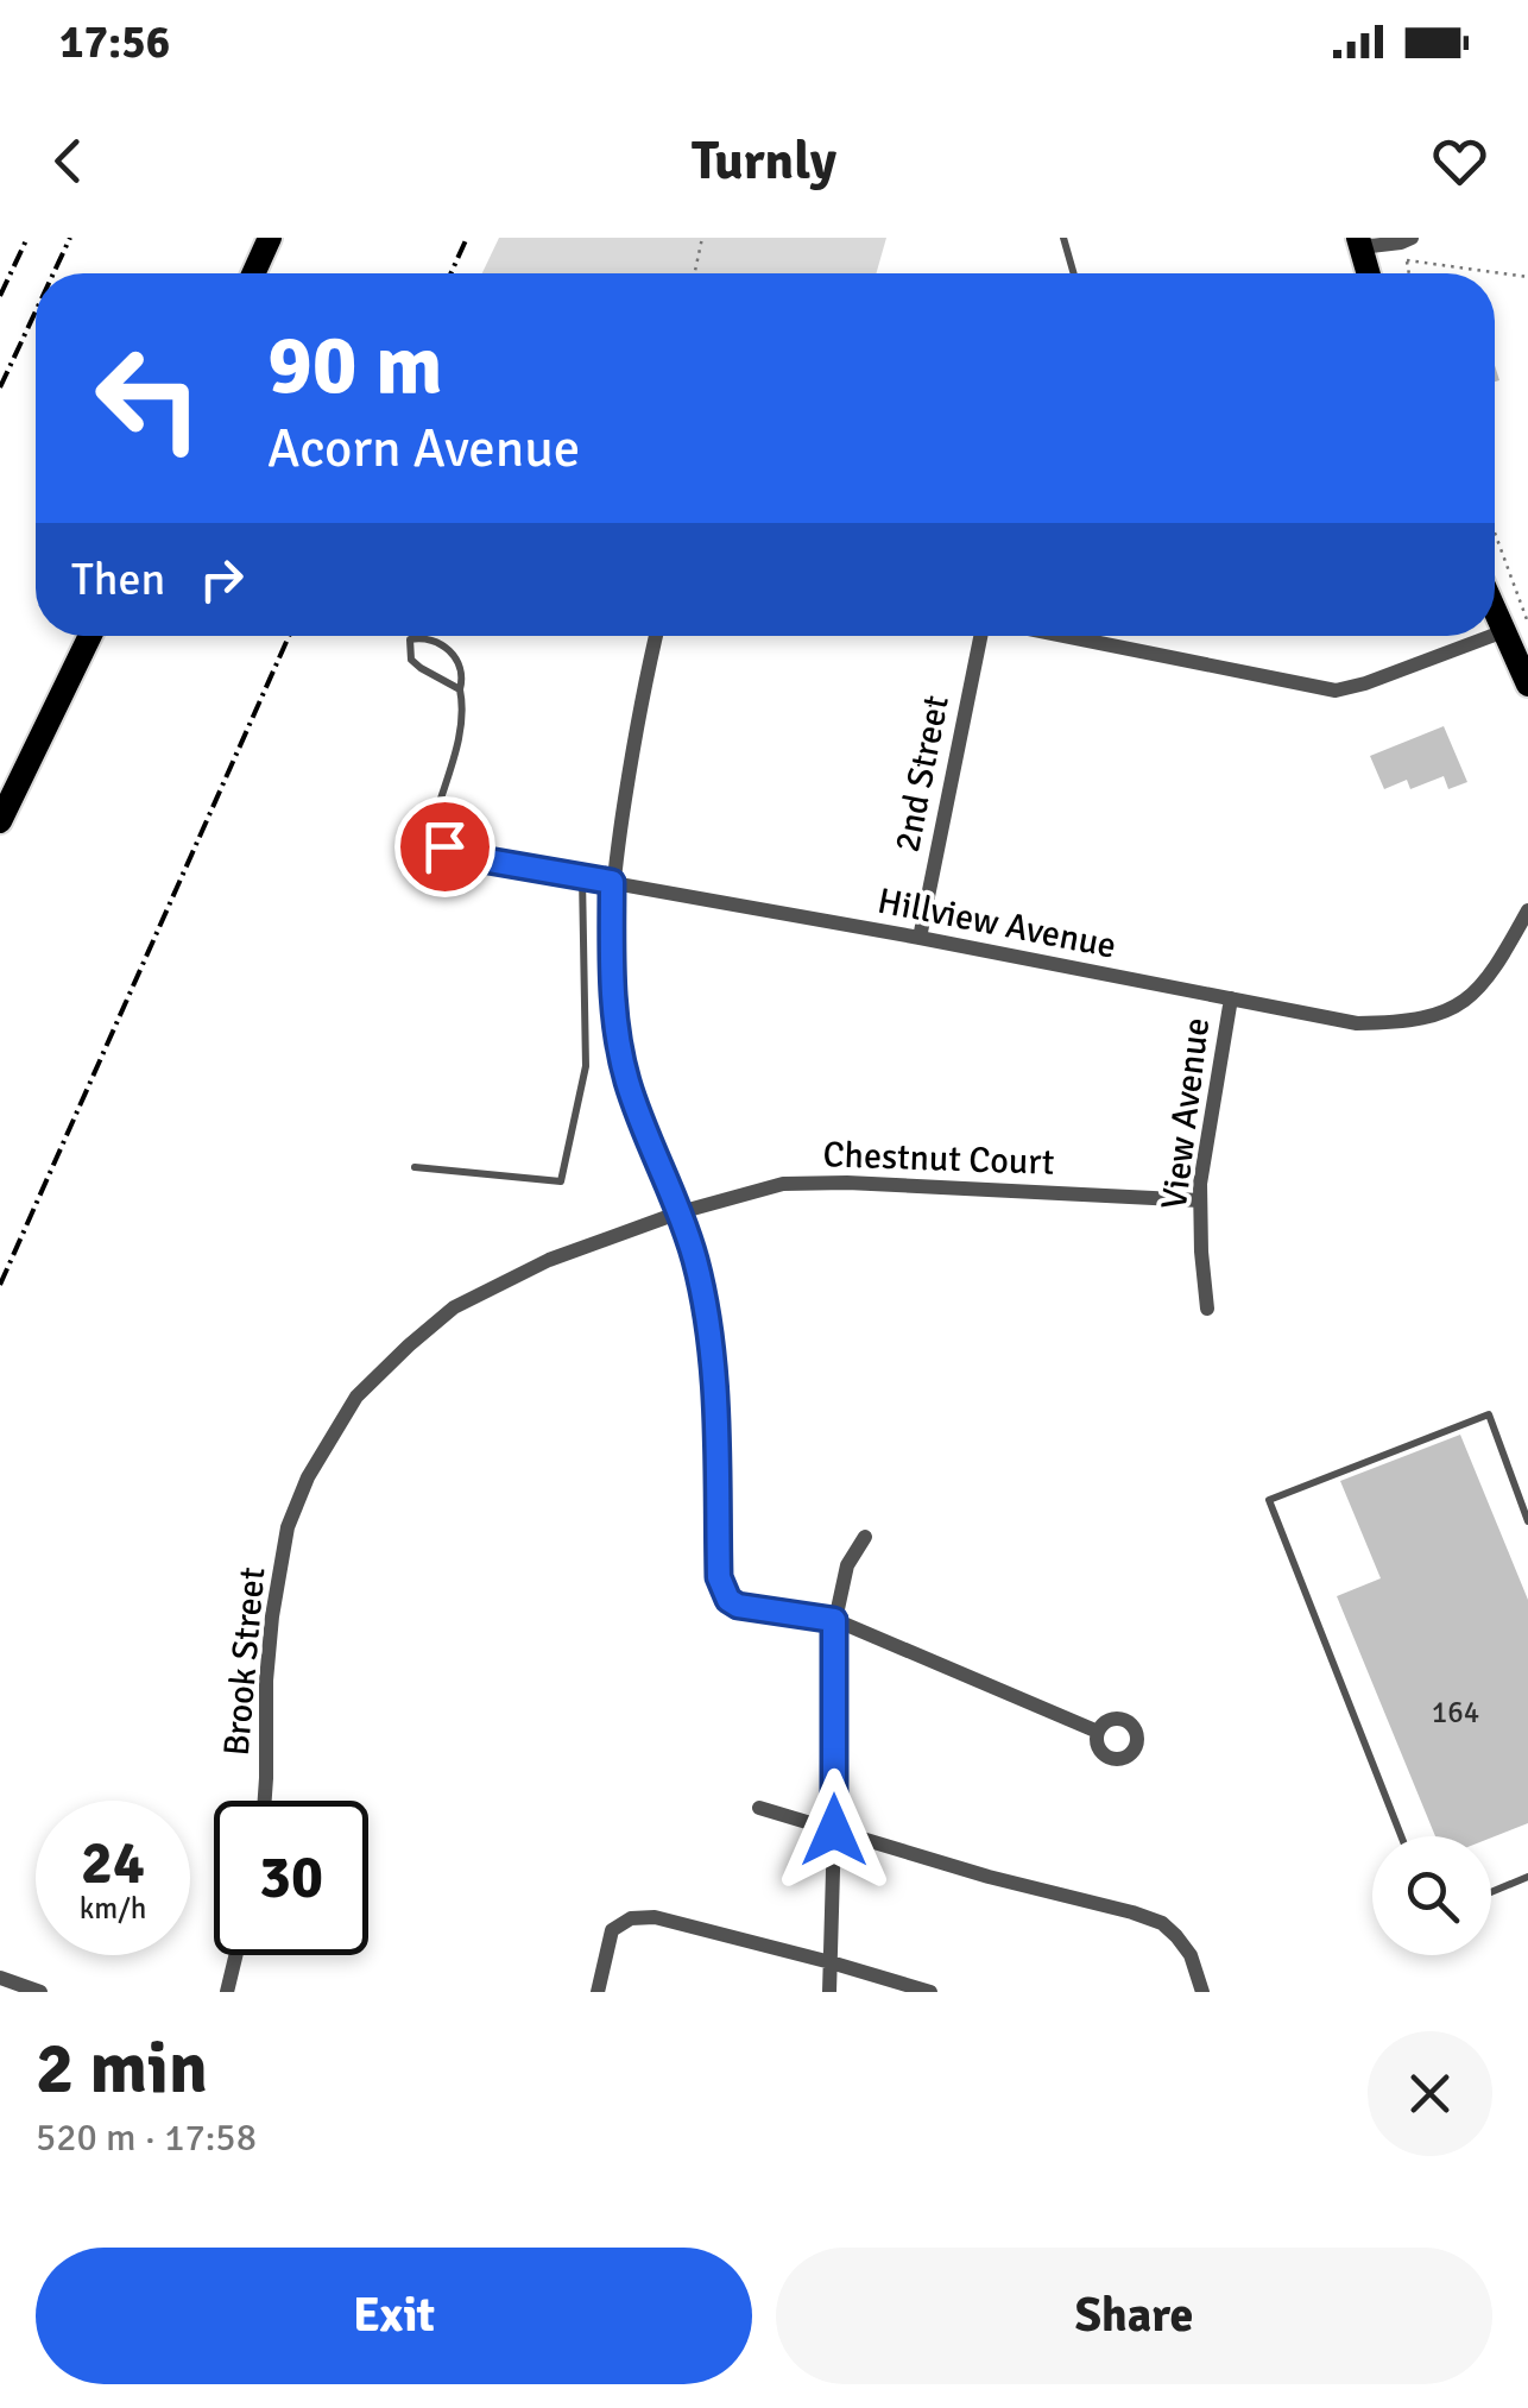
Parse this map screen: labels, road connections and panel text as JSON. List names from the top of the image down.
{
  "streets": {
    "street": [
      "2nd Street",
      "Hillview Avenue",
      "View Avenue",
      "Chestnut Court",
      "Brook Street"
    ]
  },
  "crossings": [
    ["2nd Street", "Hillview Avenue"],
    ["Hillview Avenue", "View Avenue"],
    ["View Avenue", "Chestnut Court"],
    ["Chestnut Court", "Brook Street"]
  ],
  "house_numbers": ["164"],
  "page": {
    "status": "17:56",
    "header": "Turnly",
    "turn": ["90 m", "Acorn Avenue"],
    "then": "Then",
    "speed": "24 km/h",
    "limit": "30",
    "heading": ["2 min", "520 m · 17:58"],
    "buttons": ["Exit", "Share"]
  }
}
